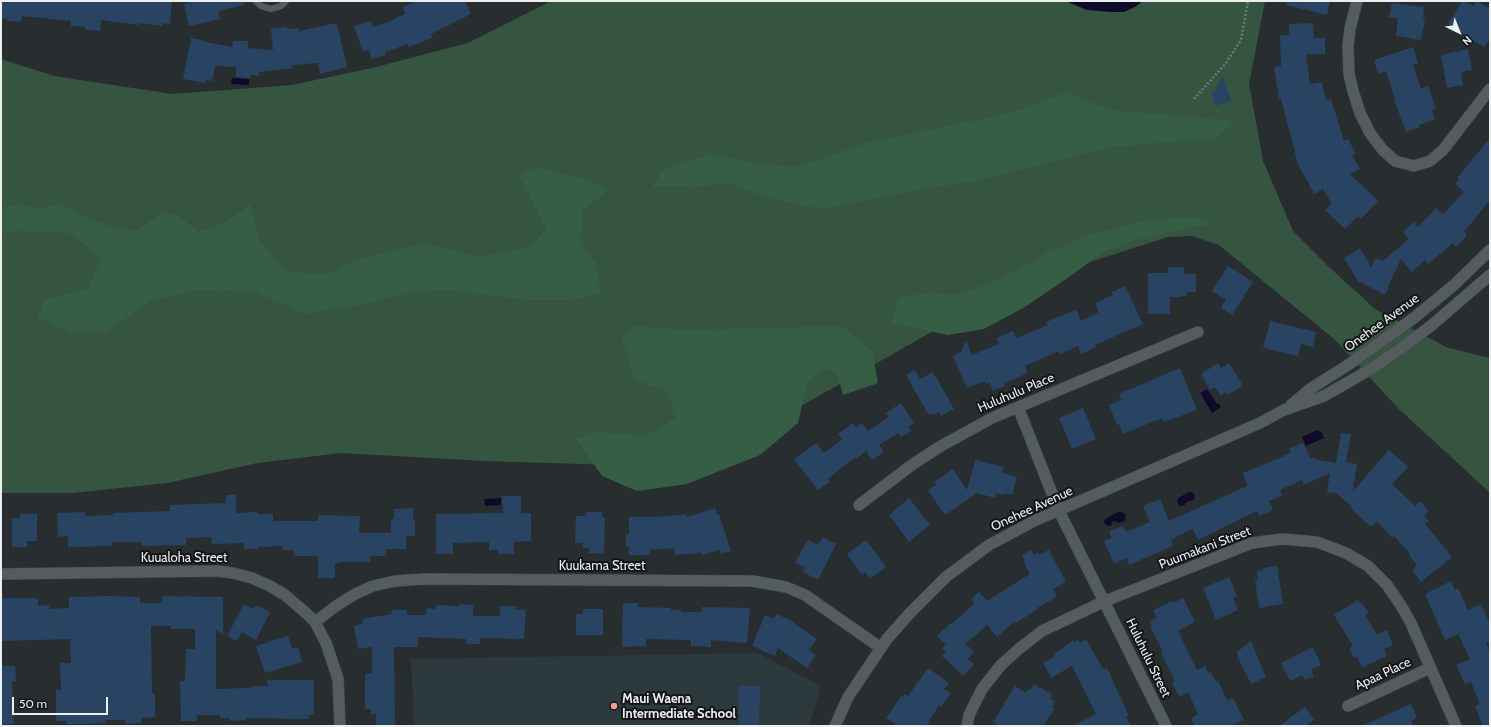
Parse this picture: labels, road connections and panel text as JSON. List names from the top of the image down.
{
  "streets": {
    "street": [
      "Onehee Avenue",
      "Huluhulu Place",
      "Puumakani Street",
      "Kuualoha Street",
      "Kuukama Street",
      "Huluhulu Street",
      "Apaa Place"
    ]
  },
  "crossings": [
    ["Onehee Avenue", "Kuukama Street"],
    ["Onehee Avenue", "Huluhulu Street"],
    ["Huluhulu Place", "Huluhulu Street"],
    ["Puumakani Street", "Huluhulu Street"],
    ["Puumakani Street", "Apaa Place"],
    ["Kuualoha Street", "Kuukama Street"]
  ],
  "places": ["Maui Waena Intermediate School"],
  "scale_bar": "50 m",
  "north": "bottom right"
}
